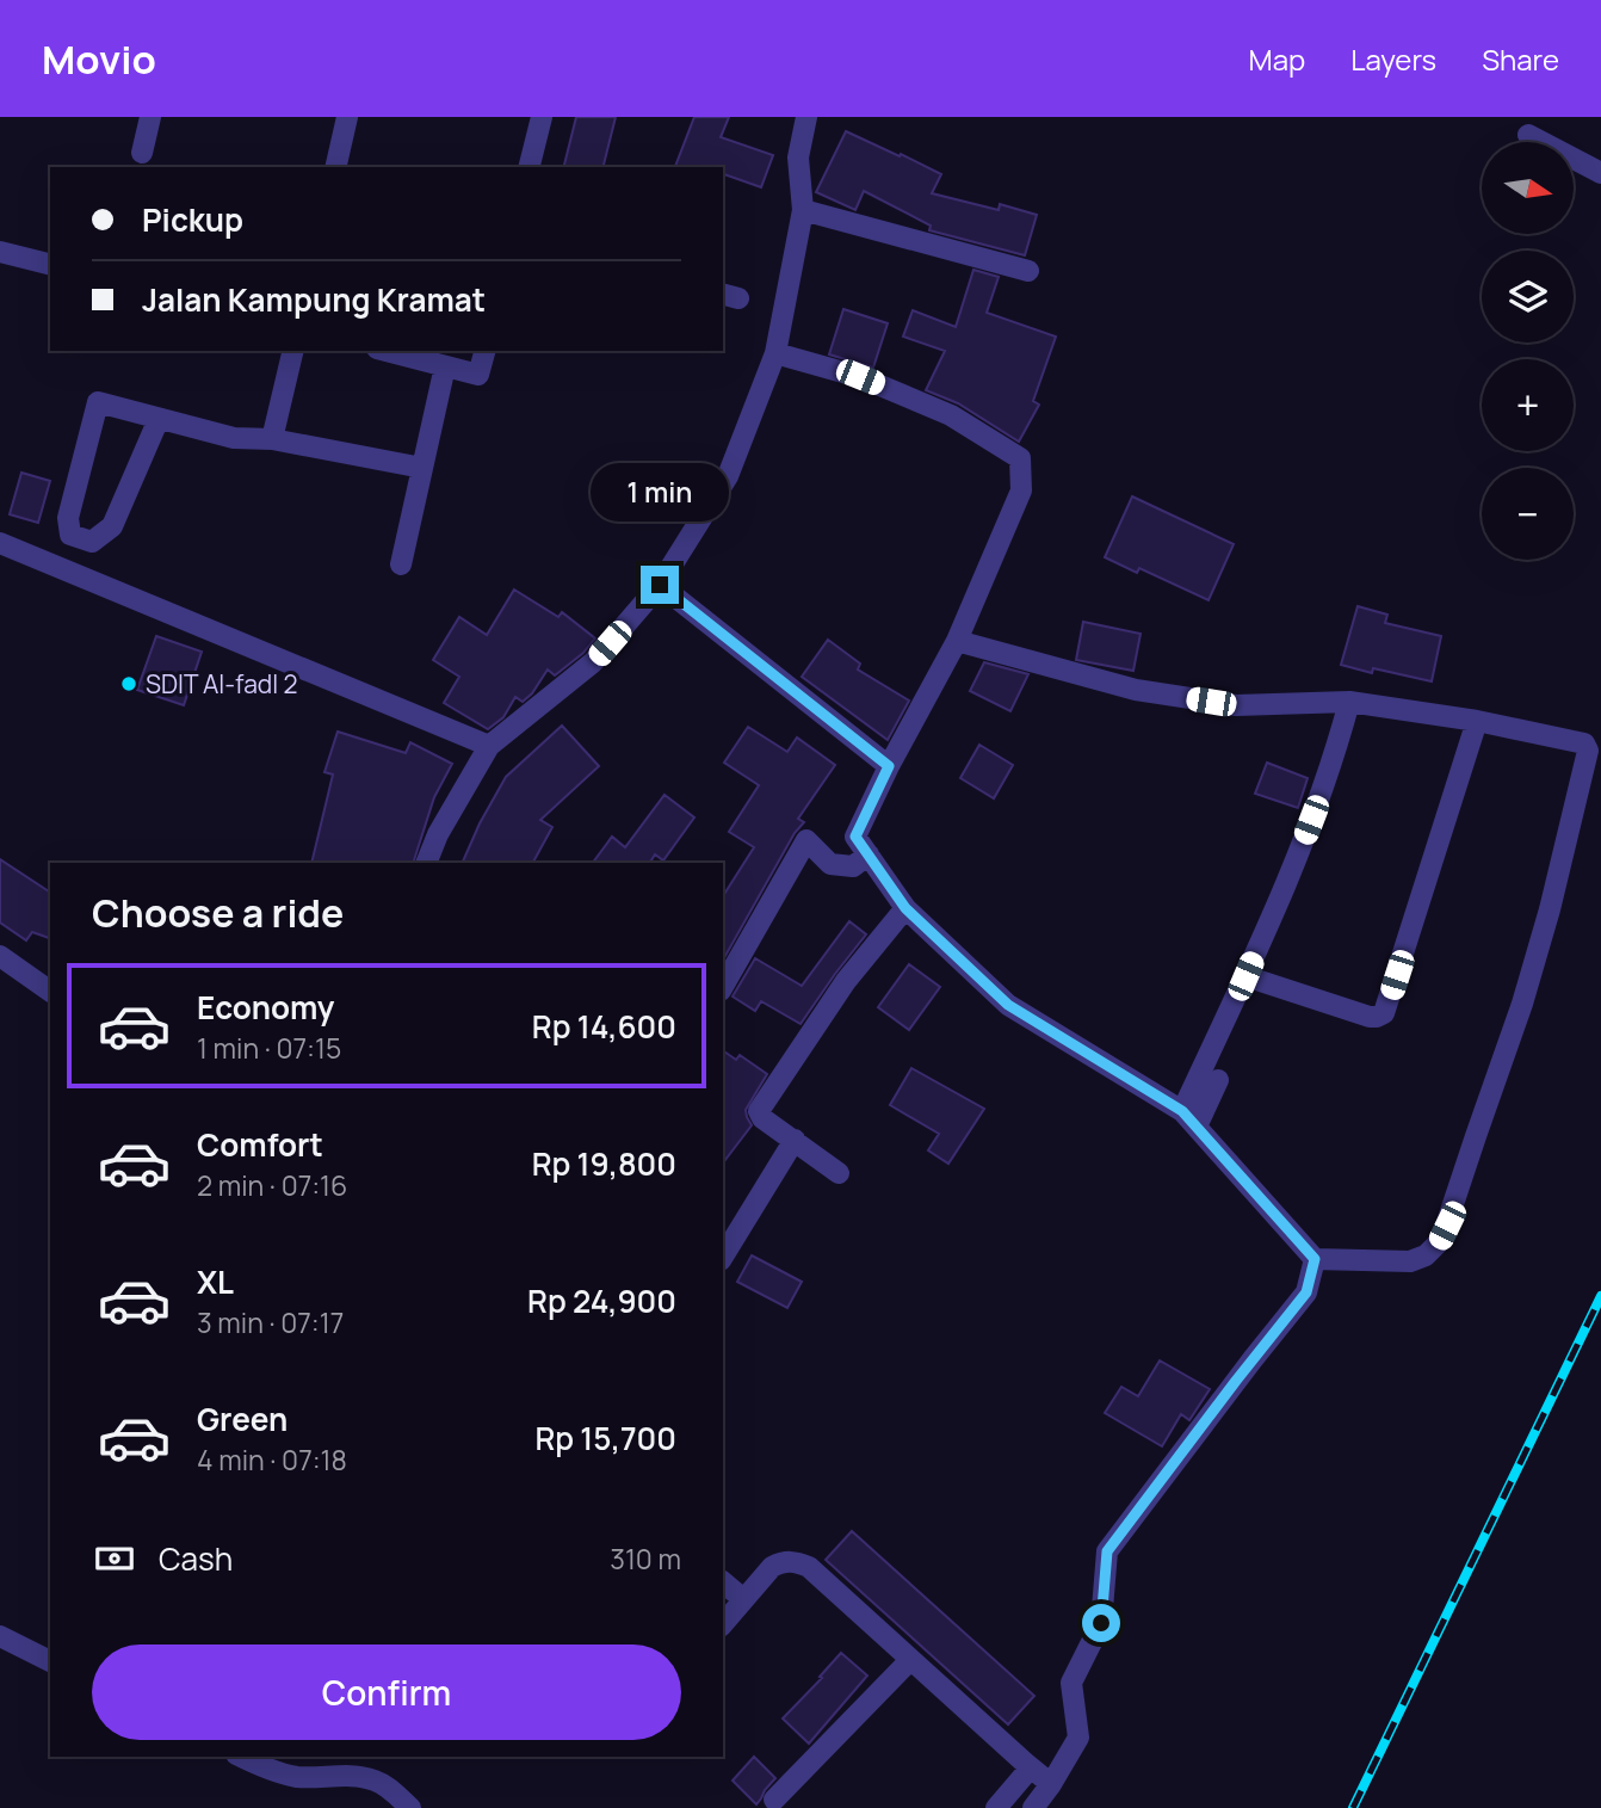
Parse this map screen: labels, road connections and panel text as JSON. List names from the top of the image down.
{
  "places": ["SDIT Al-fadl 2"],
  "north": "right",
  "page": {
    "header": "Movio",
    "nav": ["Map", "Layers", "Share"],
    "map_buttons": ["+", "−"],
    "banner": ["Pickup", "Jalan Kampung Kramat"],
    "bubble": "1 min",
    "heading": "Choose a ride",
    "list": [
      {
        "name": "Economy",
        "note": "1 min · 07:15",
        "value": "Rp 14,600"
      },
      {
        "name": "Comfort",
        "note": "2 min · 07:16",
        "value": "Rp 19,800"
      },
      {
        "name": "XL",
        "note": "3 min · 07:17",
        "value": "Rp 24,900"
      },
      {
        "name": "Green",
        "note": "4 min · 07:18",
        "value": "Rp 15,700"
      }
    ],
    "pay": ["Cash", "310 m"],
    "buttons": "Confirm"
  }
}
